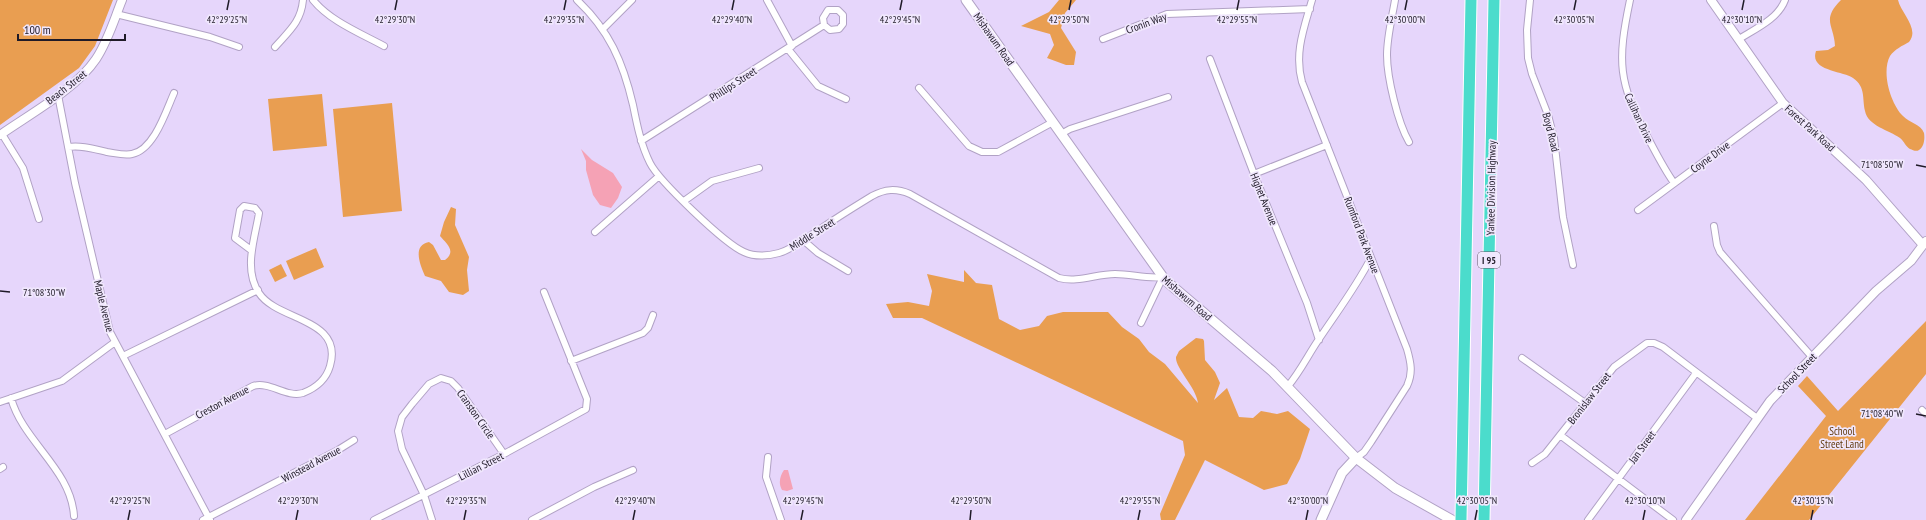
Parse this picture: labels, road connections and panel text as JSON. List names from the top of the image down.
{
  "streets": {
    "highway": ["Yankee Division Highway", "I 95"],
    "main road": ["Mishawum Road"],
    "street": [
      "Cronin Way",
      "Phillips Street",
      "Beach Street",
      "Callihan Drive",
      "Forest Park Road",
      "Boyd Road",
      "Coyne Drive",
      "Highet Avenue",
      "Middle Street",
      "Rumford Park Avenue",
      "Maple Avenue",
      "School Street",
      "Bronislaw Street",
      "Creston Avenue",
      "Cranston Circle",
      "Jan Street",
      "Winstead Avenue",
      "Lillian Street"
    ]
  },
  "crossings": [
    ["Cronin Way", "Rumford Park Avenue"],
    ["Mishawum Road", "Middle Street"],
    ["Mishawum Road", "Rumford Park Avenue"],
    ["Phillips Street", "Middle Street"],
    ["Beach Street", "Maple Avenue"],
    ["Callihan Drive", "Coyne Drive"],
    ["Forest Park Road", "Coyne Drive"],
    ["Forest Park Road", "School Street"],
    ["Maple Avenue", "Creston Avenue"],
    ["Maple Avenue", "Winstead Avenue"],
    ["Bronislaw Street", "Jan Street"],
    ["Cranston Circle", "Lillian Street"]
  ],
  "parks": ["School Street Land"],
  "scale_bar": "100 m",
  "coordinates": [
    "42°29'25\"N",
    "42°29'30\"N",
    "42°29'35\"N",
    "42°29'40\"N",
    "42°29'45\"N",
    "42°29'50\"N",
    "42°29'55\"N",
    "42°30'00\"N",
    "42°30'05\"N",
    "42°30'10\"N",
    "71°08'50\"W",
    "71°08'30\"W",
    "71°08'40\"W",
    "42°30'15\"N"
  ]
}
